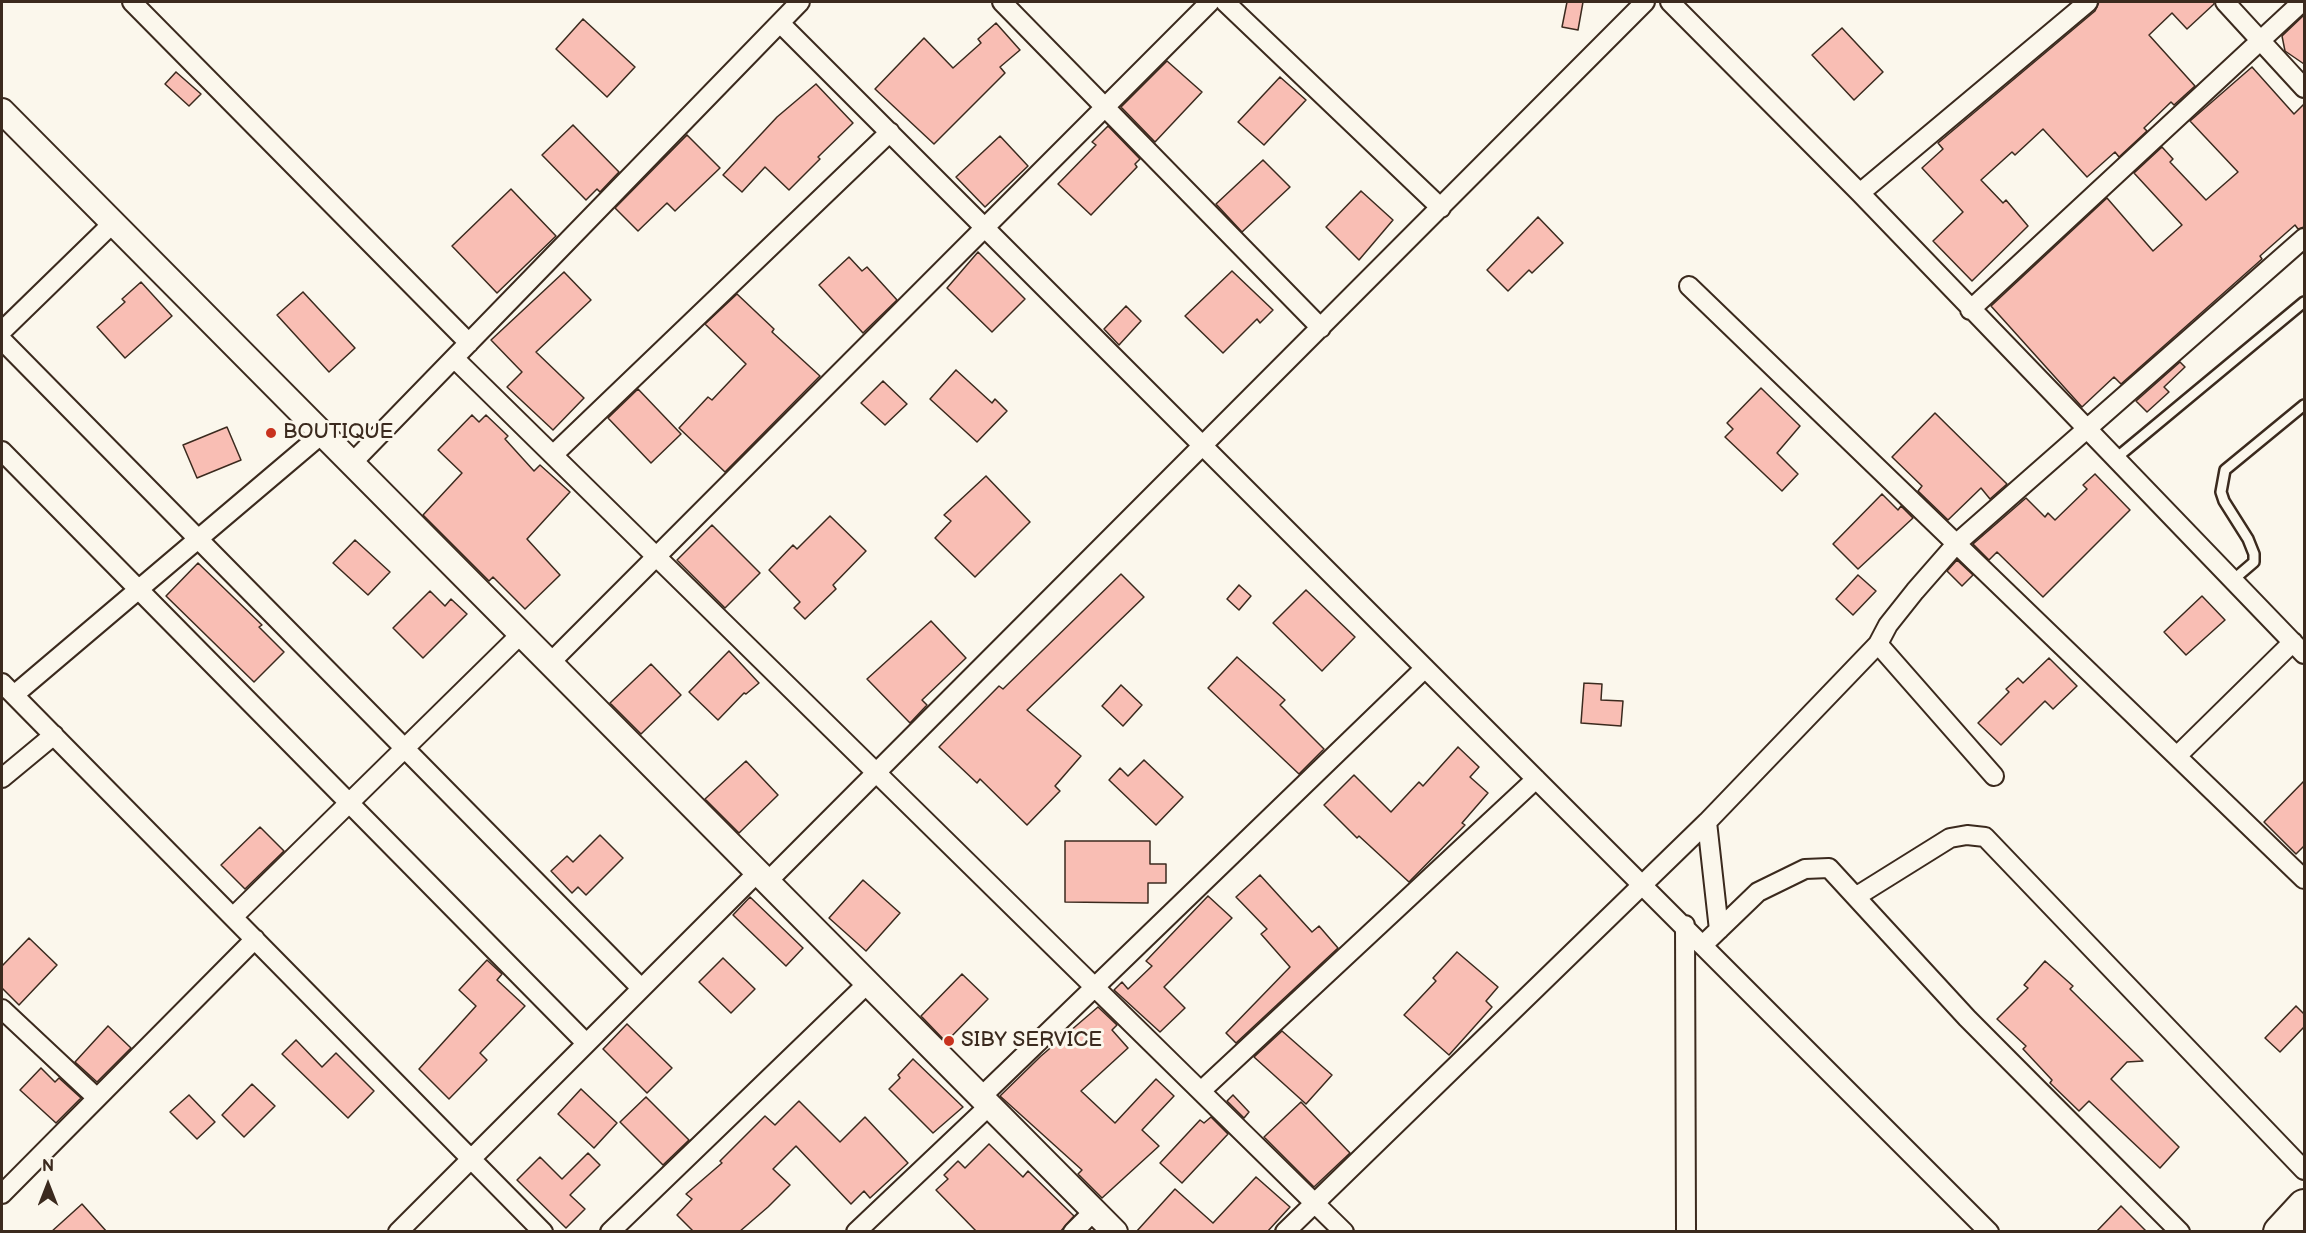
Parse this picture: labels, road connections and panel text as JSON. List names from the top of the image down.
{
  "places": ["BOUTIQUE", "SIBY SERVICE"],
  "north": "top"
}
